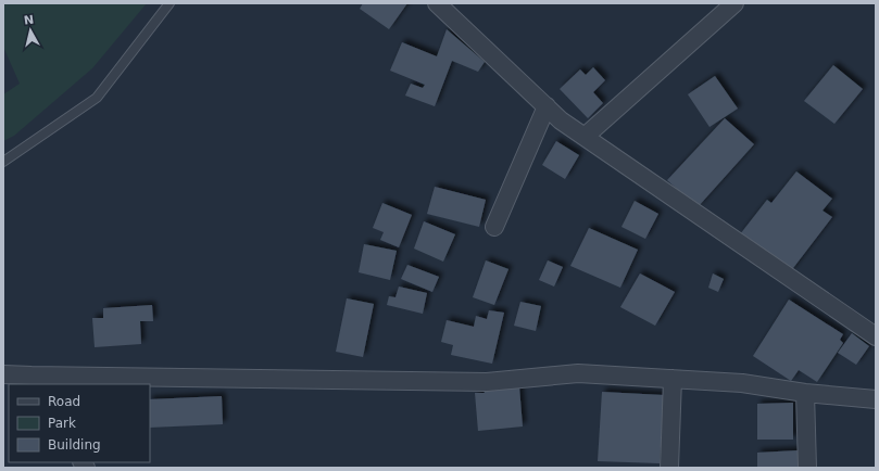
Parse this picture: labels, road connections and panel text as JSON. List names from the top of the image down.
{
  "legend": ["Road", "Park", "Building"],
  "north": "top"
}
